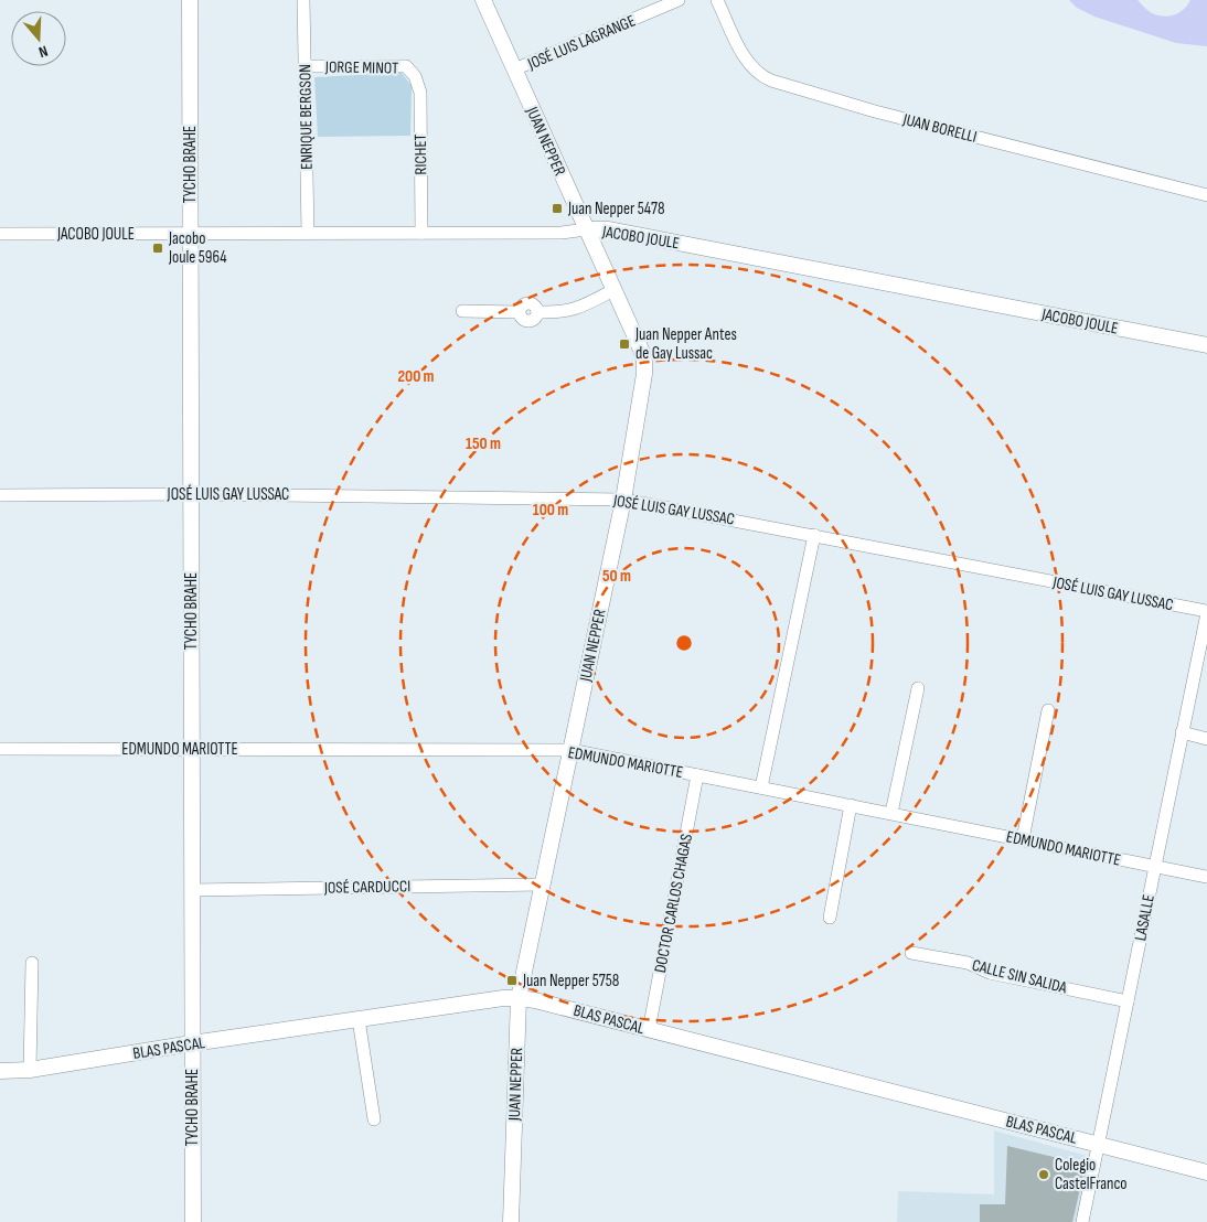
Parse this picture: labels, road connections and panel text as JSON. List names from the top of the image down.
{
  "streets": {
    "main road": [
      "JUAN NEPPER",
      "TYCHO BRAHE",
      "JACOBO JOULE",
      "BLAS PASCAL"
    ],
    "street": [
      "JOSÉ LUIS LAGRANGE",
      "JORGE MINOT",
      "ENRIQUE BERGSON",
      "JUAN BORELLI",
      "RICHET",
      "JOSÉ LUIS GAY LUSSAC",
      "EDMUNDO MARIOTTE",
      "JOSÉ CARDUCCI",
      "DOCTOR CARLOS CHAGAS",
      "LASALLE",
      "CALLE SIN SALIDA"
    ]
  },
  "crossings": [
    ["JOSÉ LUIS LAGRANGE", "JUAN NEPPER"],
    ["JORGE MINOT", "ENRIQUE BERGSON"],
    ["JORGE MINOT", "RICHET"],
    ["ENRIQUE BERGSON", "JACOBO JOULE"],
    ["JUAN NEPPER", "JACOBO JOULE"],
    ["JUAN NEPPER", "JOSÉ LUIS GAY LUSSAC"],
    ["JUAN NEPPER", "EDMUNDO MARIOTTE"],
    ["JUAN NEPPER", "JOSÉ CARDUCCI"],
    ["JUAN NEPPER", "BLAS PASCAL"],
    ["RICHET", "JACOBO JOULE"],
    ["TYCHO BRAHE", "JACOBO JOULE"],
    ["TYCHO BRAHE", "JOSÉ LUIS GAY LUSSAC"],
    ["TYCHO BRAHE", "EDMUNDO MARIOTTE"],
    ["TYCHO BRAHE", "JOSÉ CARDUCCI"],
    ["TYCHO BRAHE", "BLAS PASCAL"],
    ["JOSÉ LUIS GAY LUSSAC", "LASALLE"],
    ["EDMUNDO MARIOTTE", "DOCTOR CARLOS CHAGAS"],
    ["EDMUNDO MARIOTTE", "LASALLE"],
    ["DOCTOR CARLOS CHAGAS", "BLAS PASCAL"],
    ["LASALLE", "CALLE SIN SALIDA"],
    ["LASALLE", "BLAS PASCAL"]
  ],
  "places": {
    "transit": [
      "Juan Nepper 5478",
      "Jacobo Joule 5964",
      "Juan Nepper Antes de Gay Lussac",
      "Juan Nepper 5758"
    ],
    "other": ["Colegio CastelFranco"]
  },
  "north": "bottom",
  "rings": [
    "200 m",
    "150 m",
    "100 m",
    "50 m"
  ]
}
